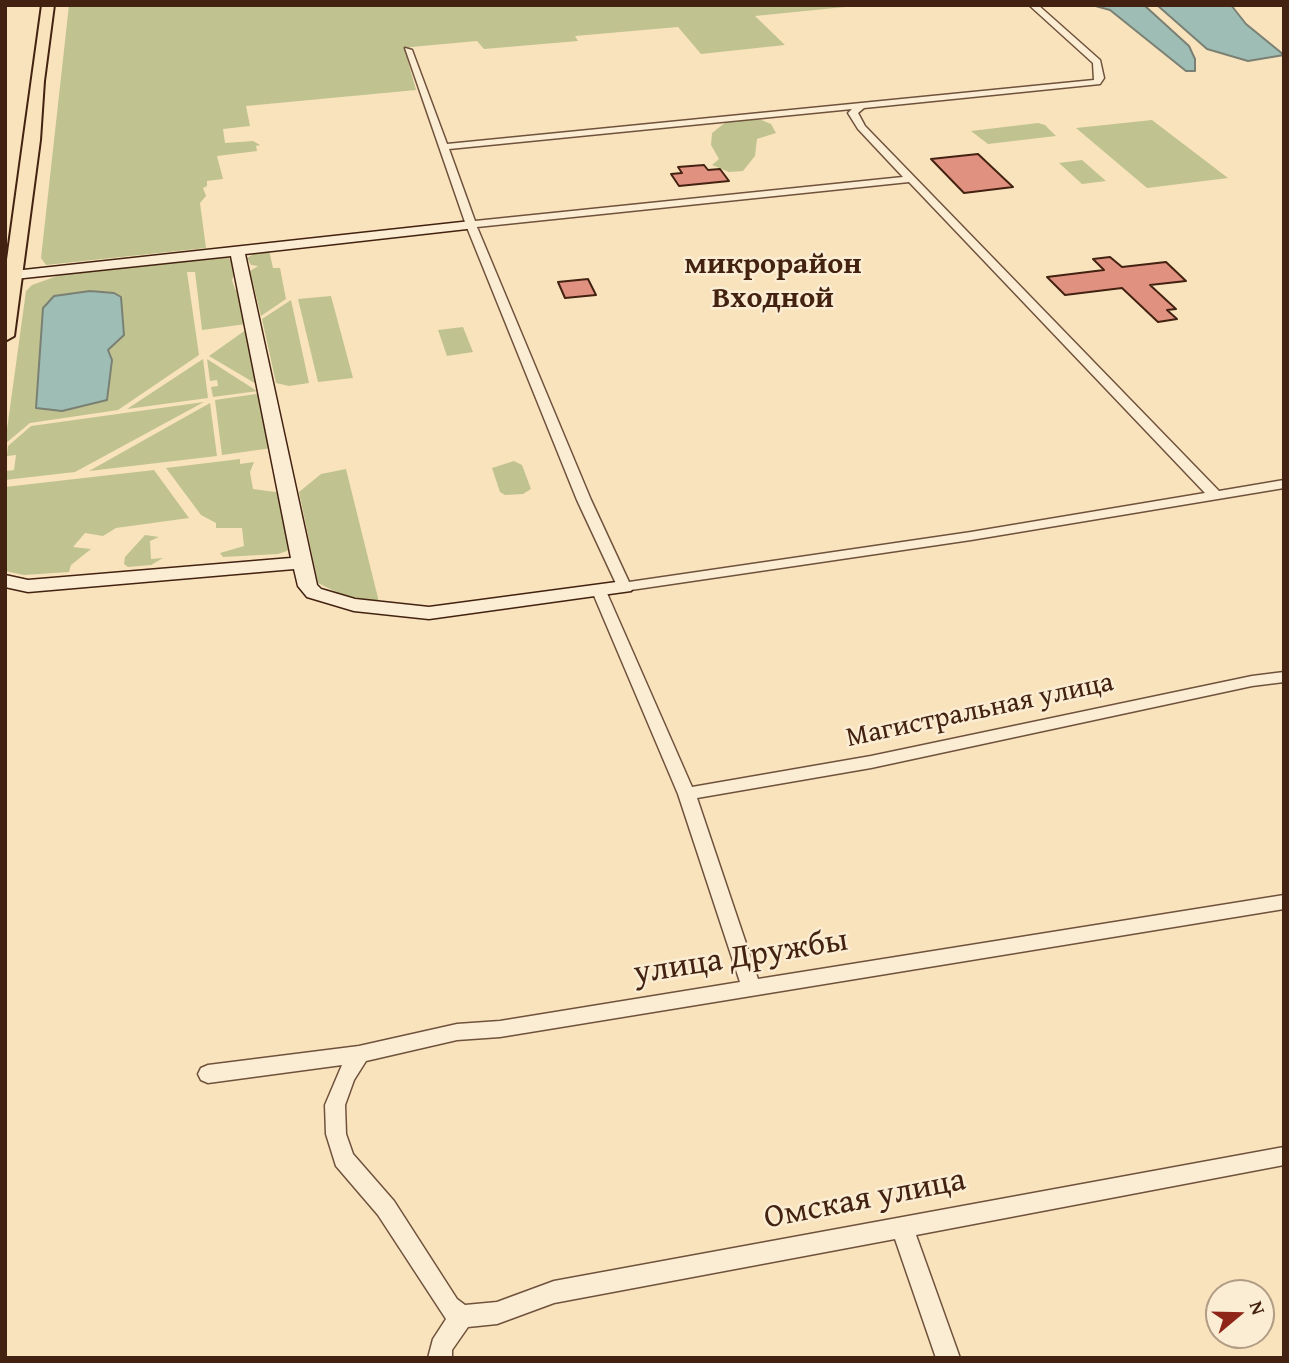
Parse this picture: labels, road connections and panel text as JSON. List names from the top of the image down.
{
  "streets": {
    "street": ["Магистральная улица", "улица Дружбы", "Омская улица"]
  },
  "districts": ["микрорайон Входной"],
  "north": "right"
}
